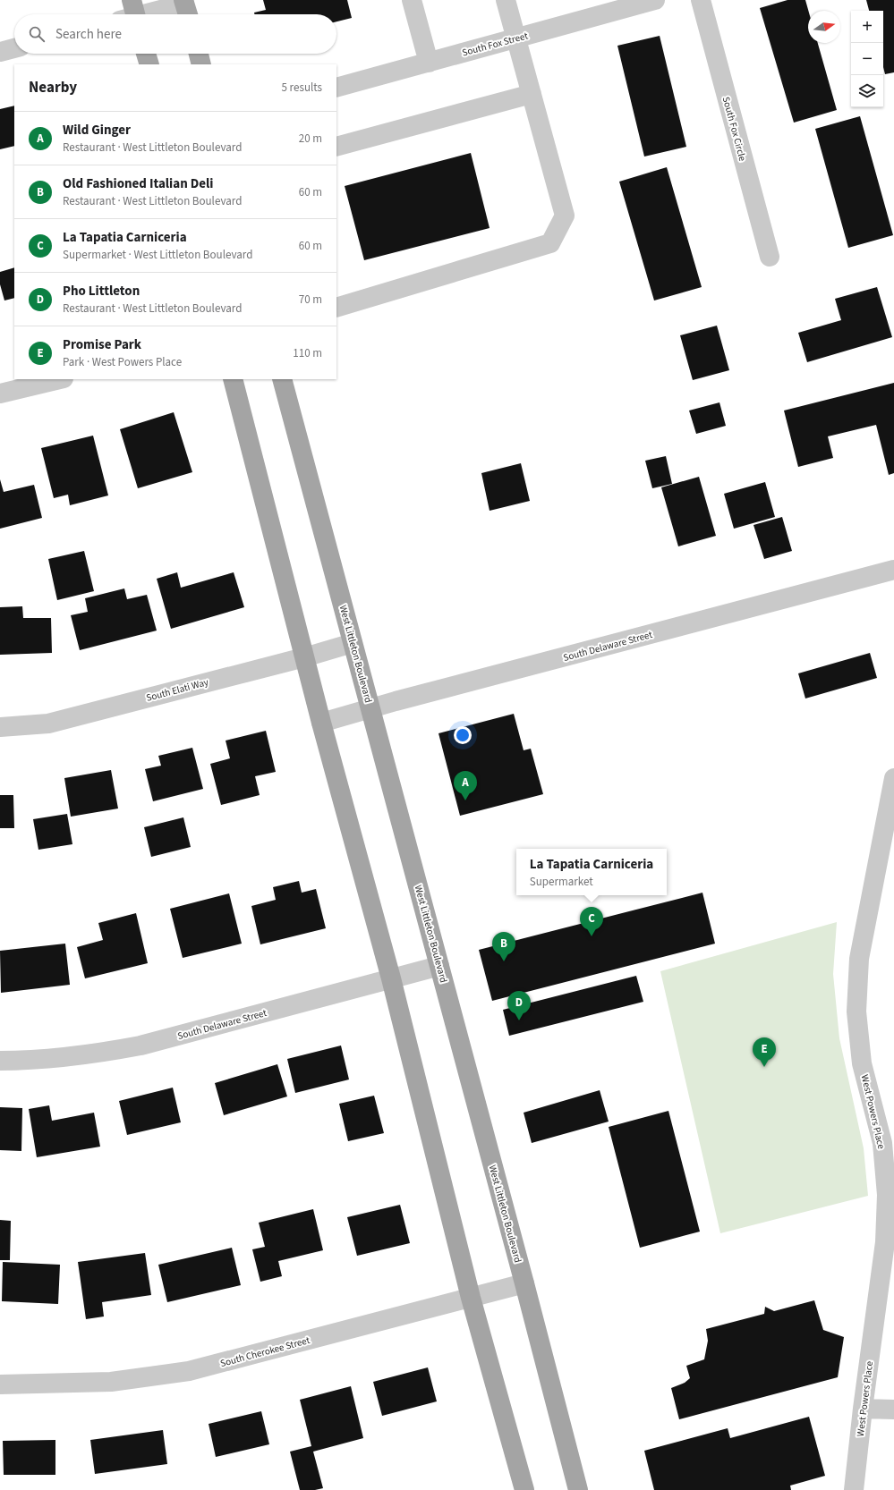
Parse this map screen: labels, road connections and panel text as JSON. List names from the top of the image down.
{
  "streets": {
    "main road": ["West Littleton Boulevard"],
    "street": [
      "South Fox Street",
      "South Fox Circle",
      "South Delaware Street",
      "South Elati Way",
      "West Powers Place",
      "South Cherokee Street"
    ]
  },
  "crossings": [
    ["South Delaware Street", "West Littleton Boulevard"],
    ["West Littleton Boulevard", "South Elati Way"],
    ["West Littleton Boulevard", "South Cherokee Street"]
  ],
  "north": "right",
  "page": {
    "map_buttons": ["+", "−"],
    "search": "Search here",
    "heading": ["Nearby", "5 results"],
    "list": [
      {
        "mark": "A",
        "name": "Wild Ginger",
        "note": "Restaurant · West Littleton Boulevard",
        "value": "20 m"
      },
      {
        "mark": "B",
        "name": "Old Fashioned Italian Deli",
        "note": "Restaurant · West Littleton Boulevard",
        "value": "60 m"
      },
      {
        "mark": "C",
        "name": "La Tapatia Carniceria",
        "note": "Supermarket · West Littleton Boulevard",
        "value": "60 m"
      },
      {
        "mark": "D",
        "name": "Pho Littleton",
        "note": "Restaurant · West Littleton Boulevard",
        "value": "70 m"
      },
      {
        "mark": "E",
        "name": "Promise Park",
        "note": "Park · West Powers Place",
        "value": "110 m"
      }
    ],
    "pins": [
      "A",
      "C",
      "B",
      "D",
      "E"
    ],
    "popup": ["La Tapatia Carniceria", "Supermarket"]
  }
}
